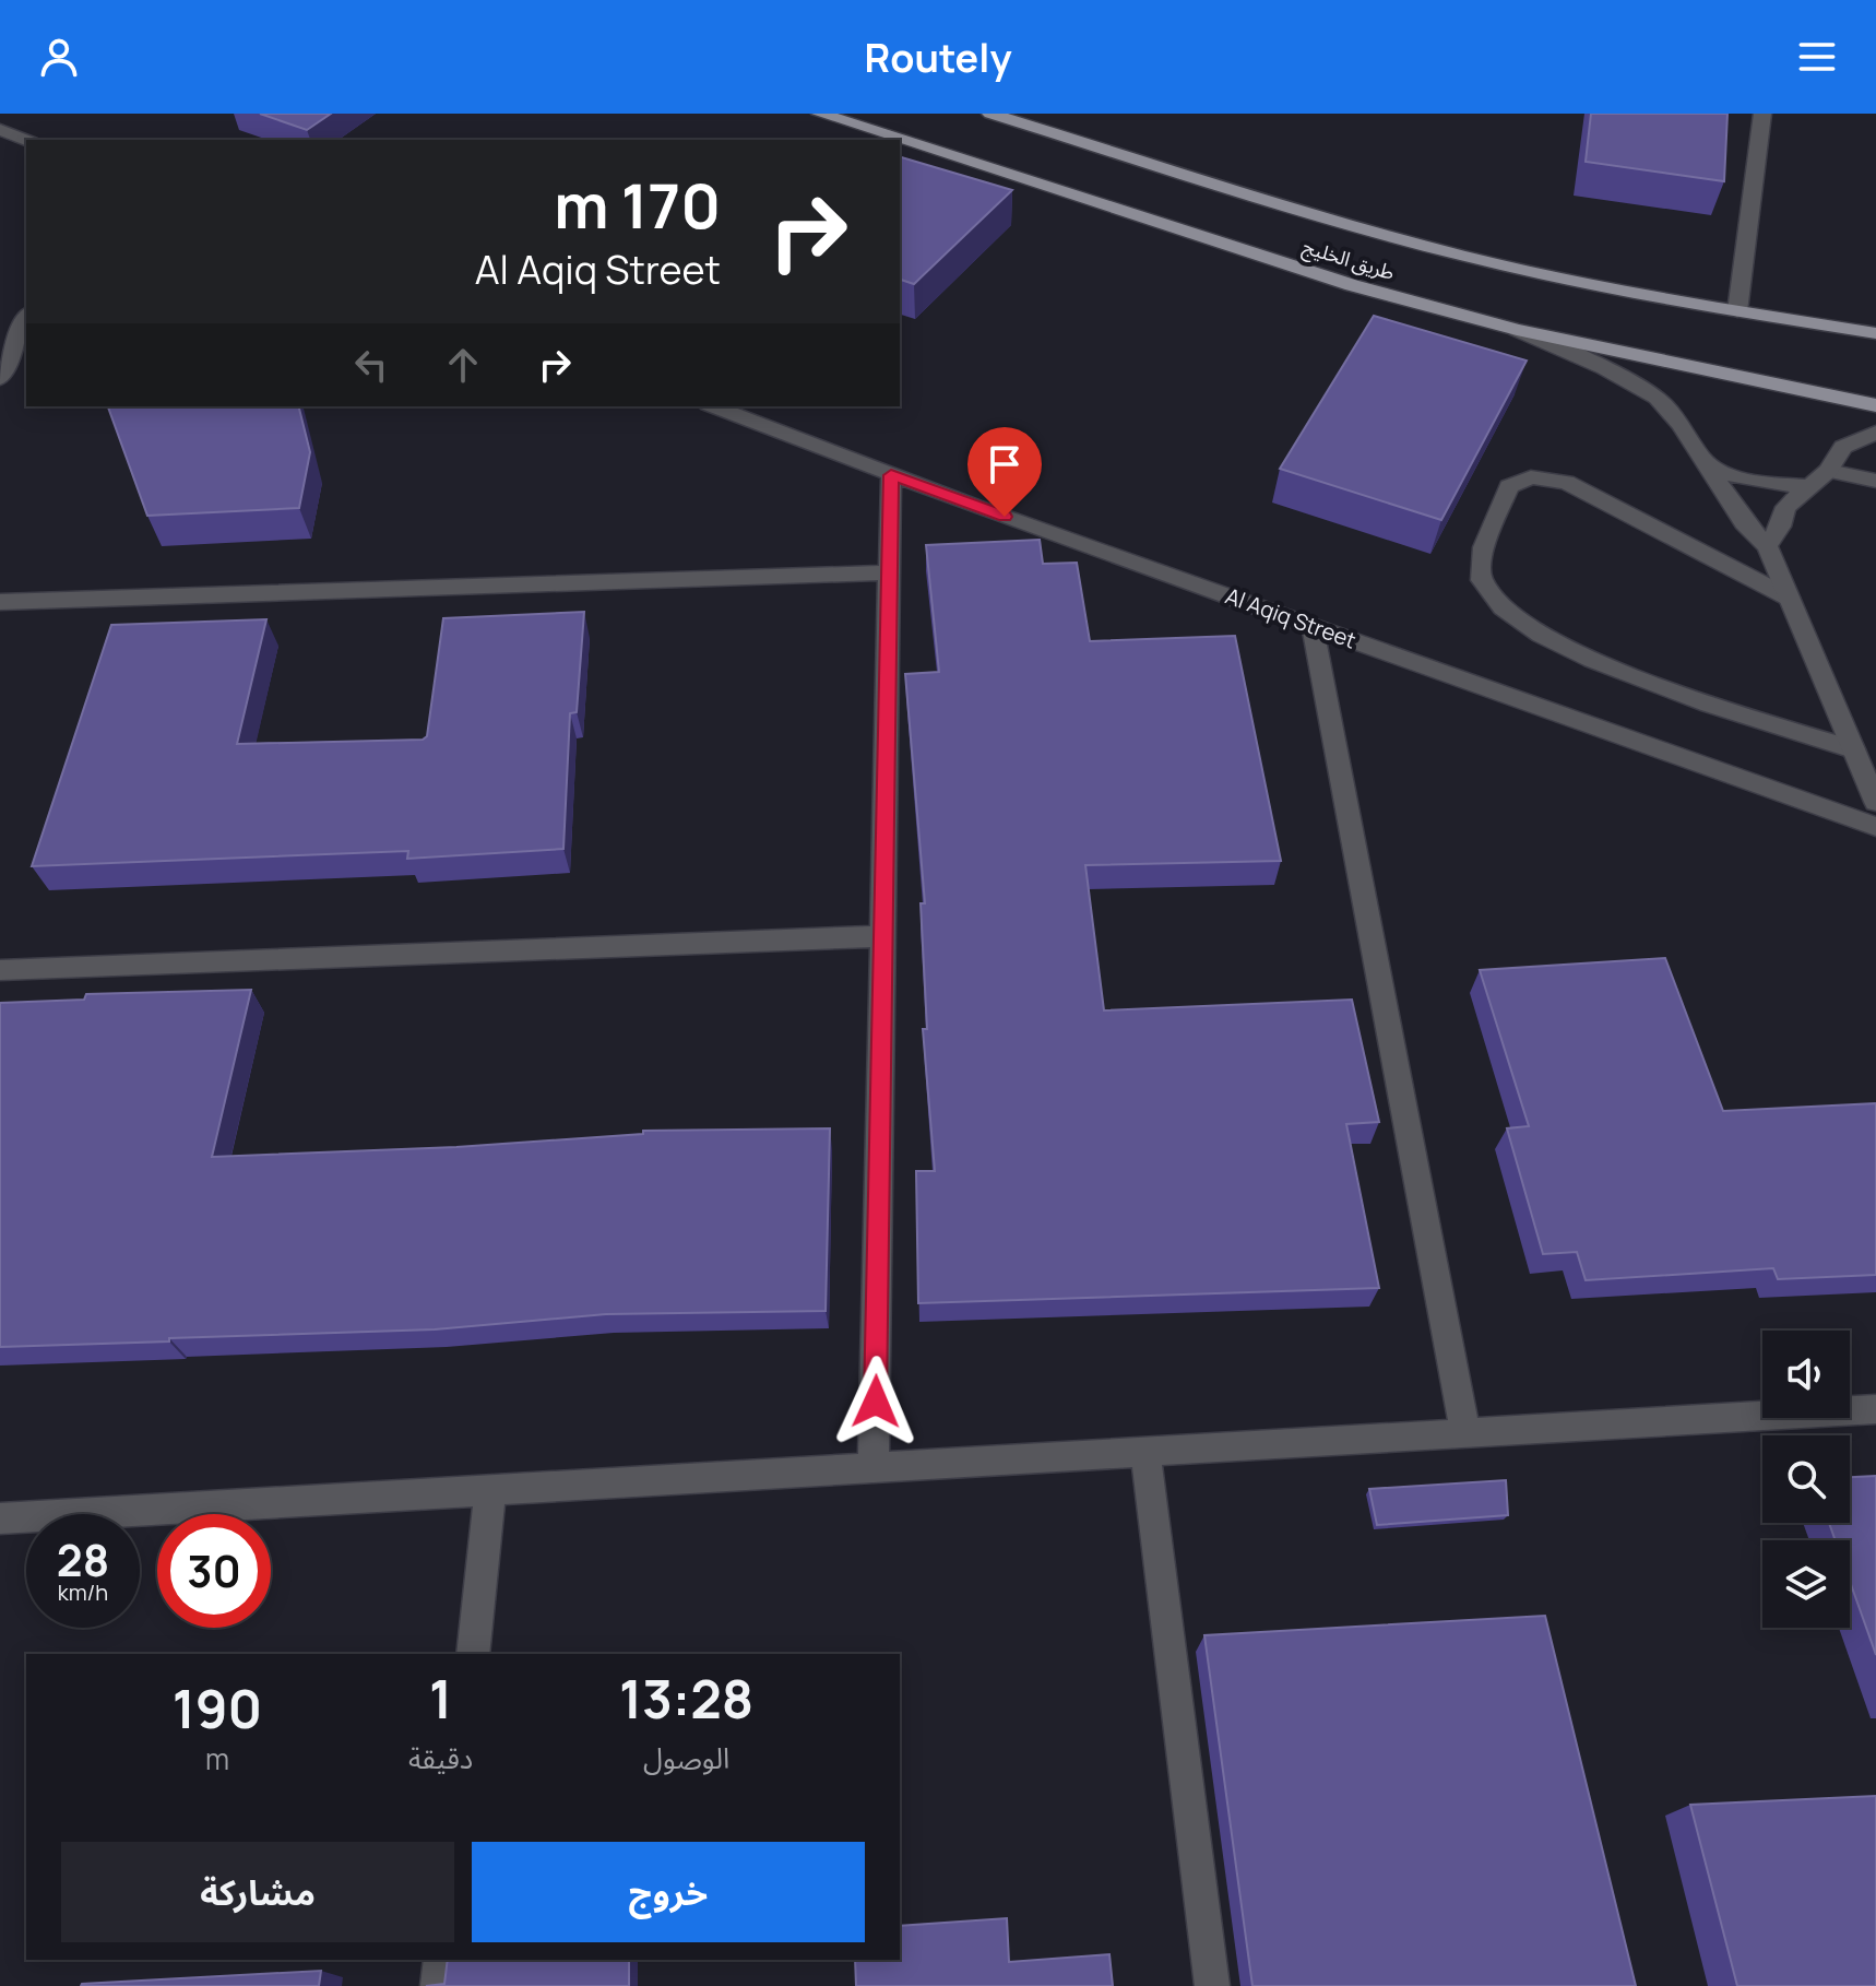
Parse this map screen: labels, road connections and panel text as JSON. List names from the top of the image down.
{
  "streets": {
    "main road": ["طريق الخليج"],
    "street": ["Al Aqiq Street"]
  },
  "page": {
    "header": "Routely",
    "turn": ["170 m", "Al Aqiq Street"],
    "speed": "28 km/h",
    "limit": "30",
    "eta": [
      "13:28",
      "الوصول",
      "1",
      "دقيقة",
      "190",
      "m"
    ],
    "buttons": ["خروج", "مشاركة"]
  }
}
